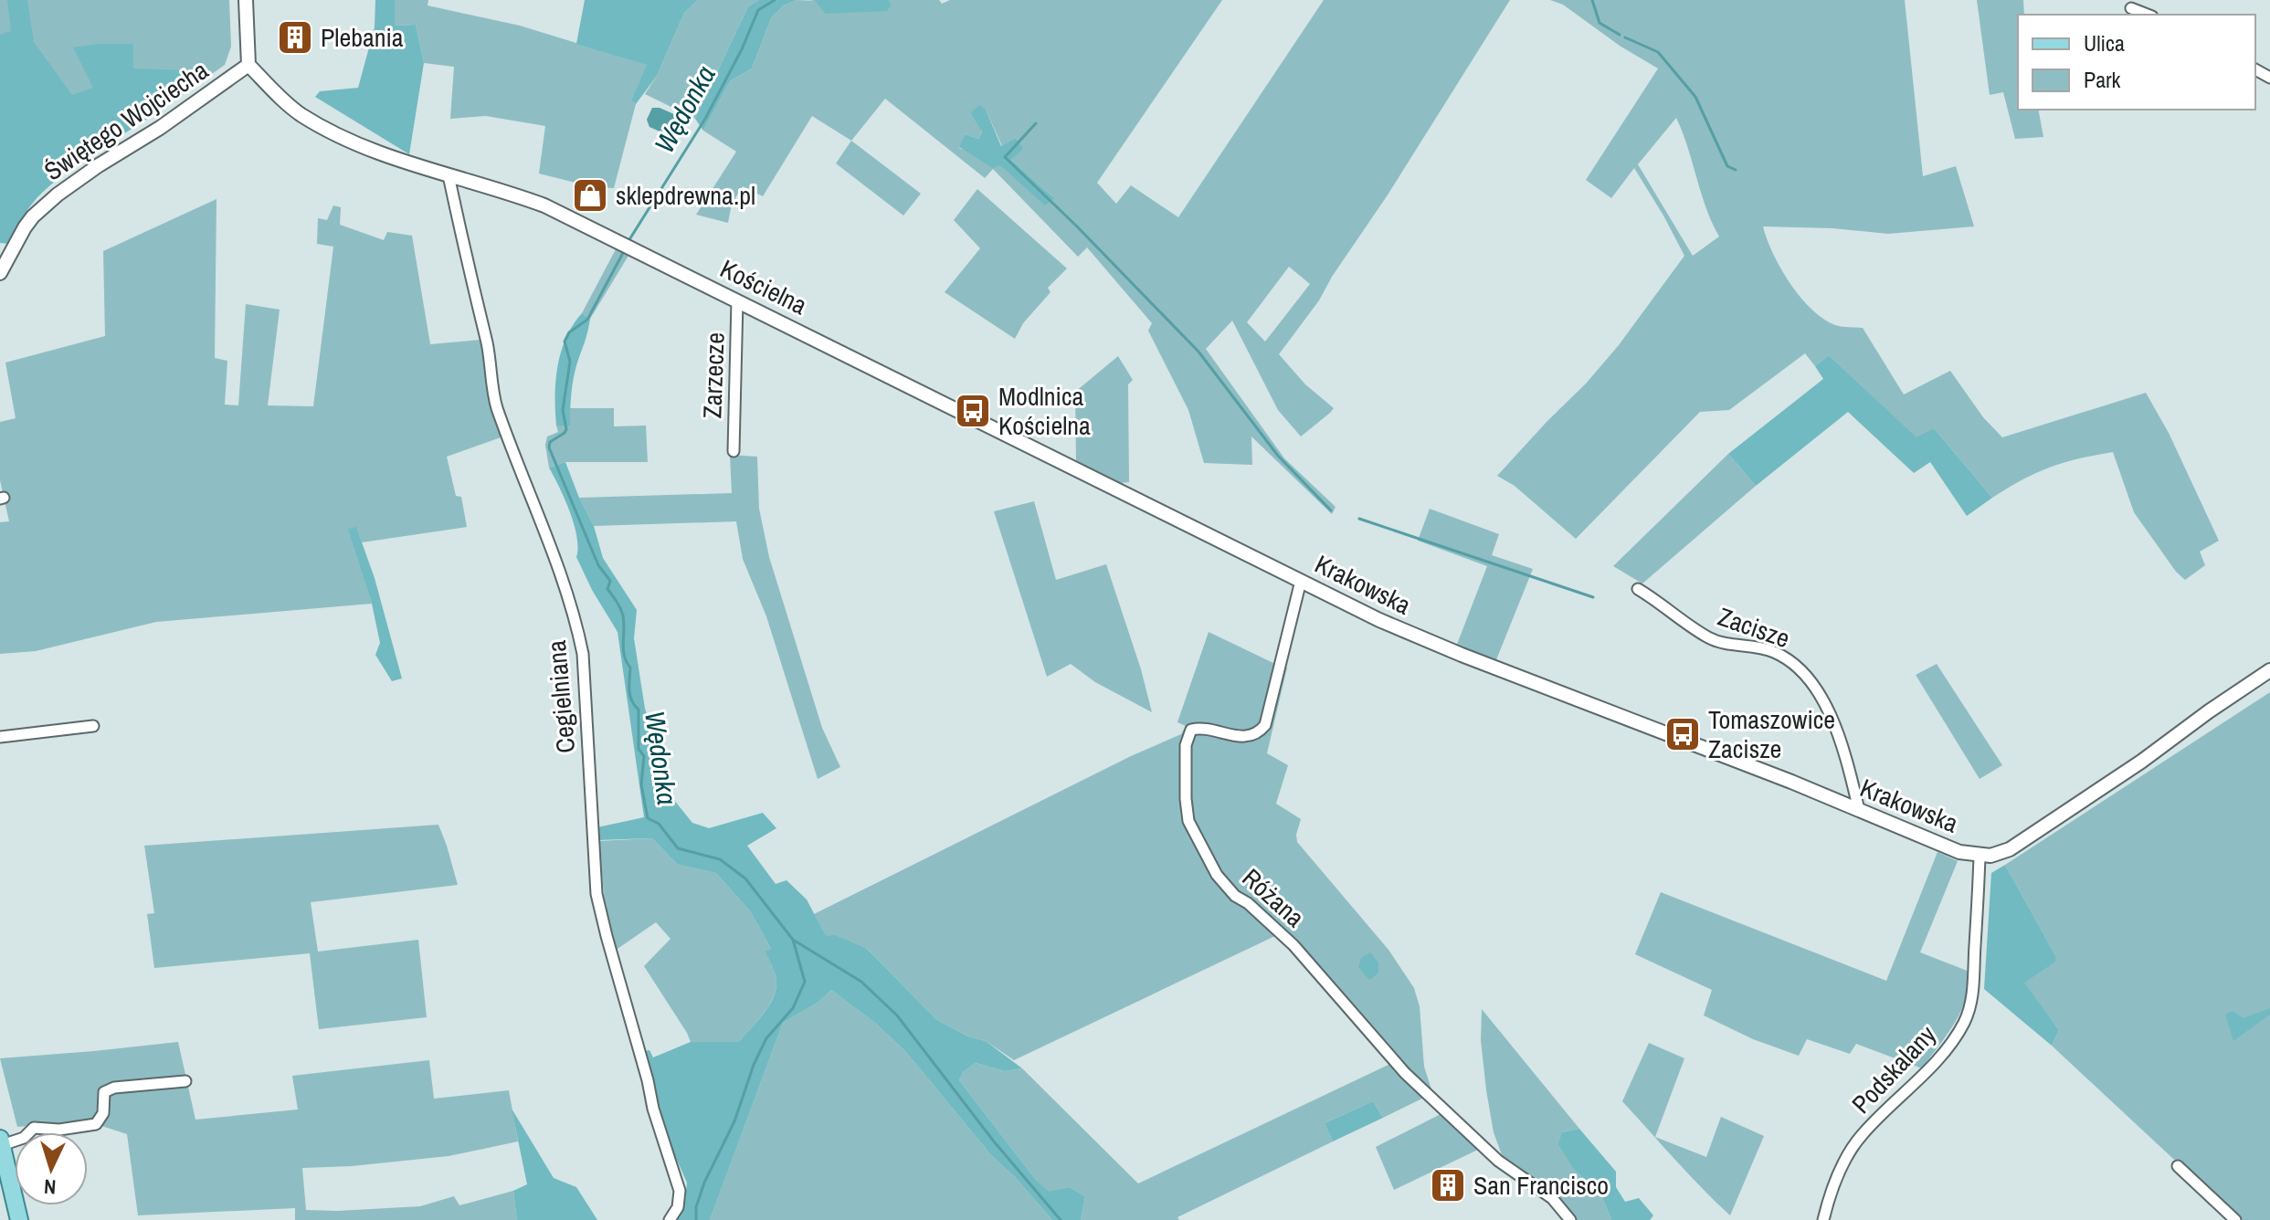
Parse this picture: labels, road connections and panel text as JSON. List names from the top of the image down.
{
  "streets": {
    "street": [
      "Świętego Wojciecha",
      "Kościelna",
      "Zarzecze",
      "Krakowska",
      "Zacisze",
      "Cegielniana",
      "Różana",
      "Podskalany"
    ]
  },
  "crossings": [
    ["Świętego Wojciecha", "Kościelna"],
    ["Kościelna", "Zarzecze"],
    ["Kościelna", "Krakowska"],
    ["Kościelna", "Cegielniana"],
    ["Krakowska", "Zacisze"],
    ["Krakowska", "Różana"],
    ["Krakowska", "Podskalany"]
  ],
  "water": ["Wędonka"],
  "places": {
    "building": ["Plebania", "San Francisco"],
    "shop": ["sklepdrewna.pl"],
    "bus stop": ["Modlnica Kościelna", "Tomaszowice Zacisze"]
  },
  "legend": ["Ulica", "Park"],
  "north": "bottom"
}
